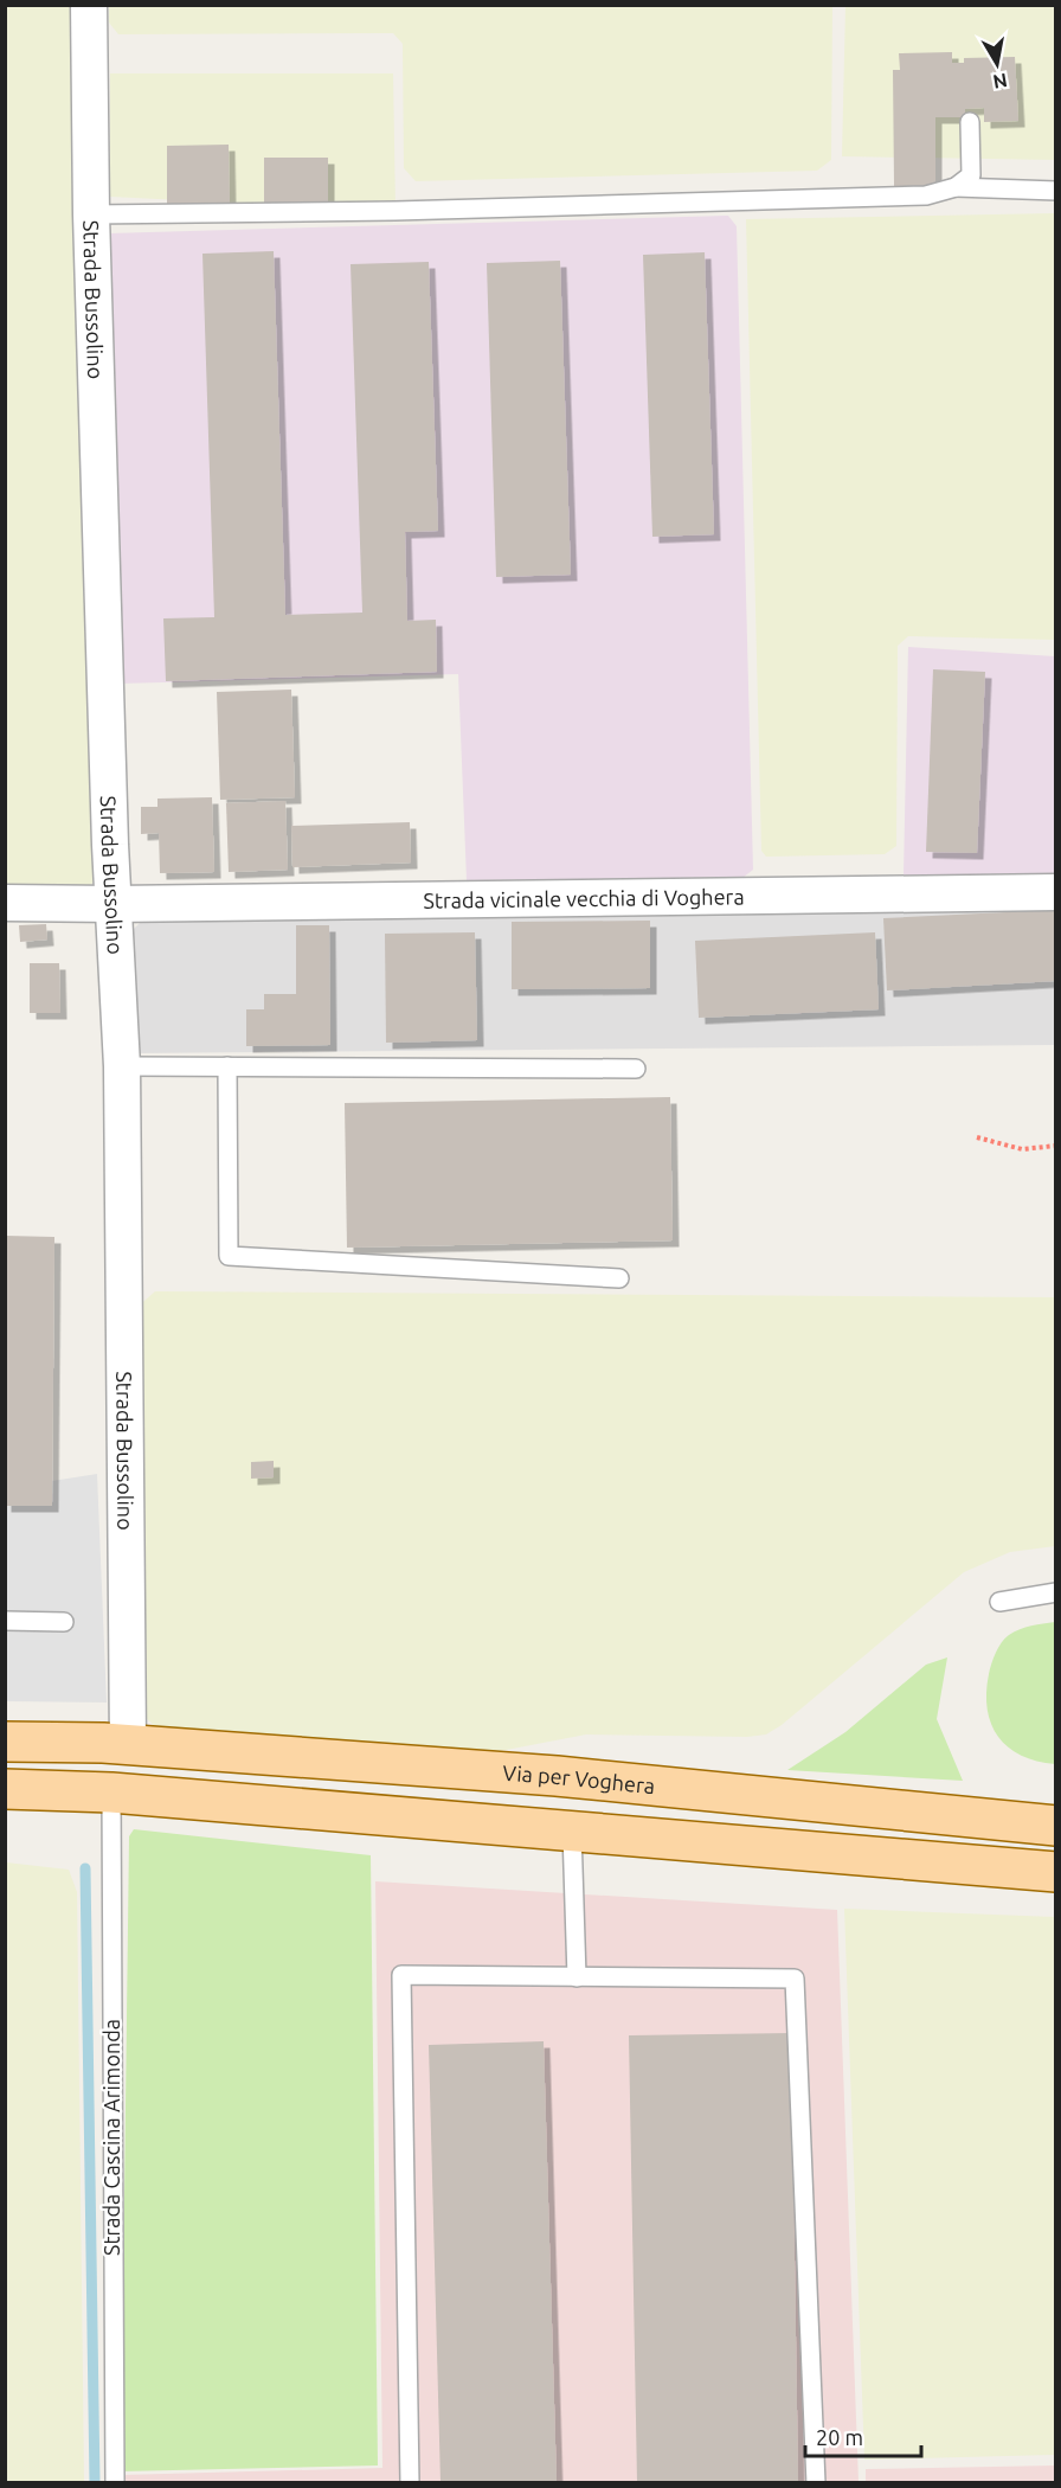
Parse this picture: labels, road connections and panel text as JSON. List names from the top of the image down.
{
  "streets": {
    "main road": ["Via per Voghera"],
    "street": ["Strada Bussolino", "Strada vicinale vecchia di Voghera"],
    "lane": ["Strada Cascina Arimonda"]
  },
  "crossings": [
    ["Strada Bussolino", "Strada vicinale vecchia di Voghera"],
    ["Strada Bussolino", "Via per Voghera"]
  ],
  "scale_bar": "20 m",
  "north": "bottom"
}
